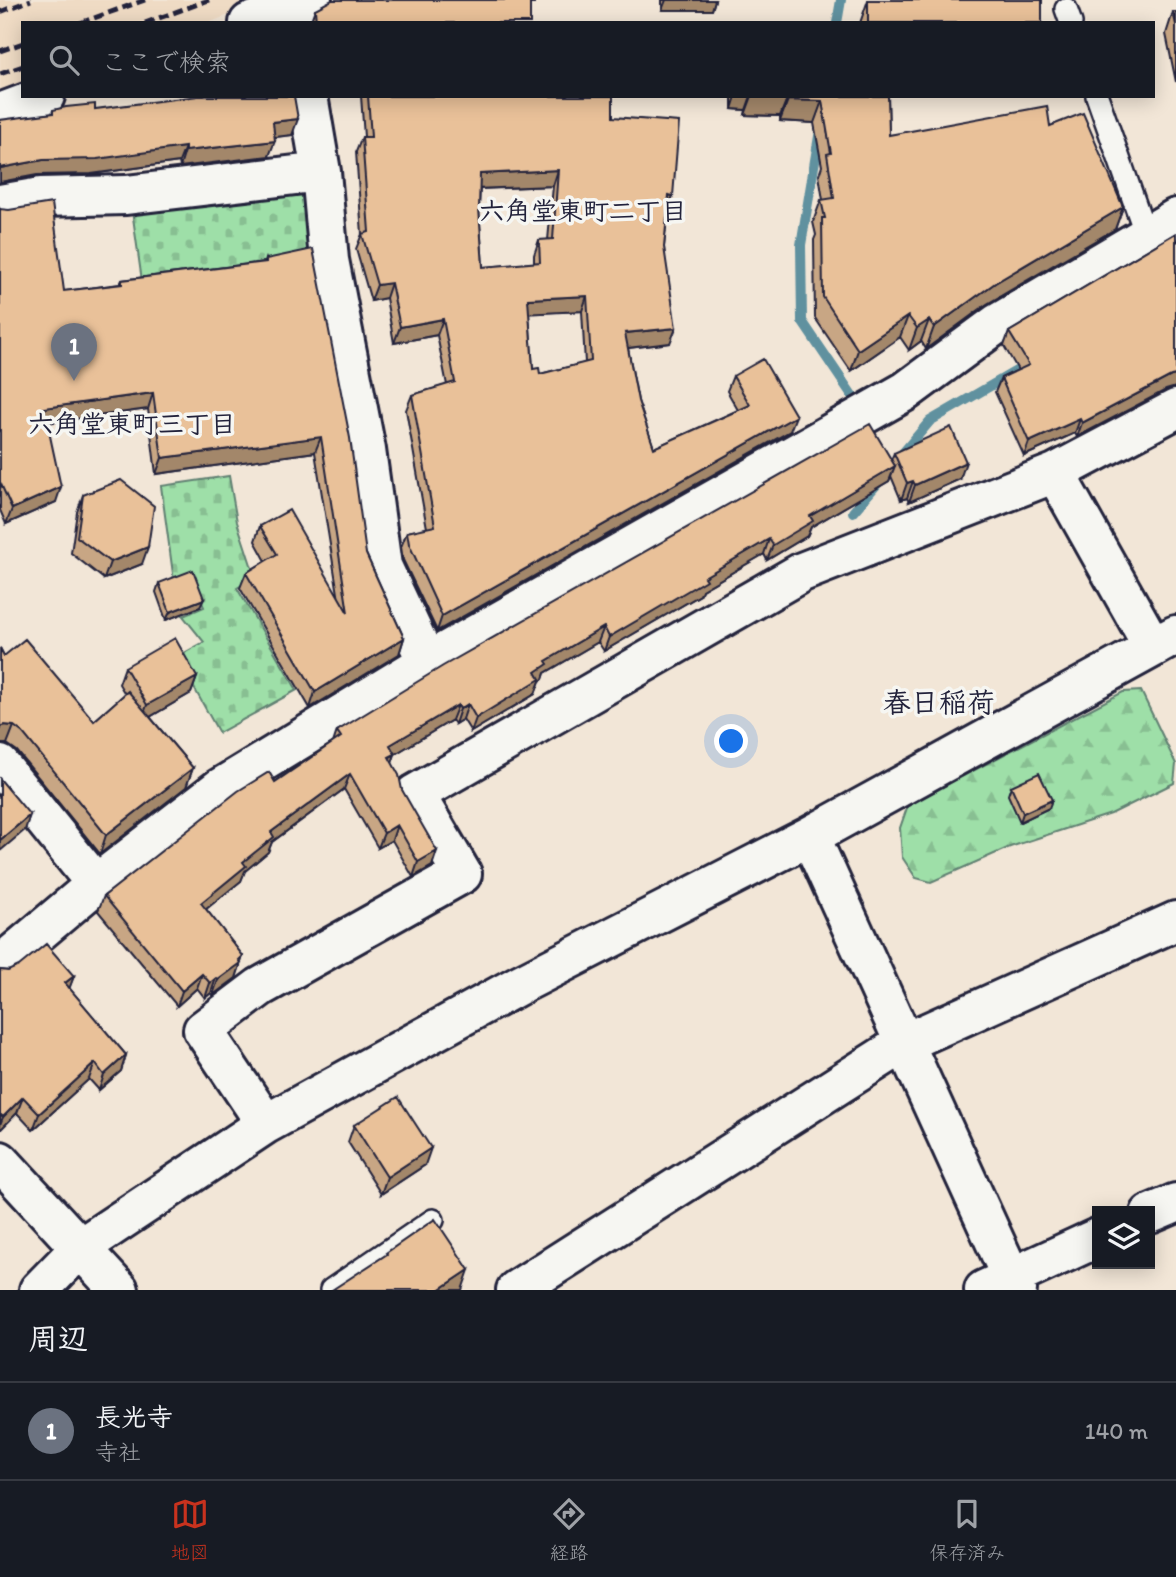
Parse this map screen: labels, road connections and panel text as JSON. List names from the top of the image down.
{
  "districts": ["六角堂東町二丁目", "六角堂東町三丁目", "春日稲荷"],
  "page": {
    "search": "ここで検索",
    "pins": "1",
    "heading": "周辺",
    "list": [
      {
        "mark": "1",
        "name": "長光寺",
        "note": "寺社",
        "value": "140 m"
      }
    ],
    "nav": ["地図", "経路", "保存済み"]
  }
}
